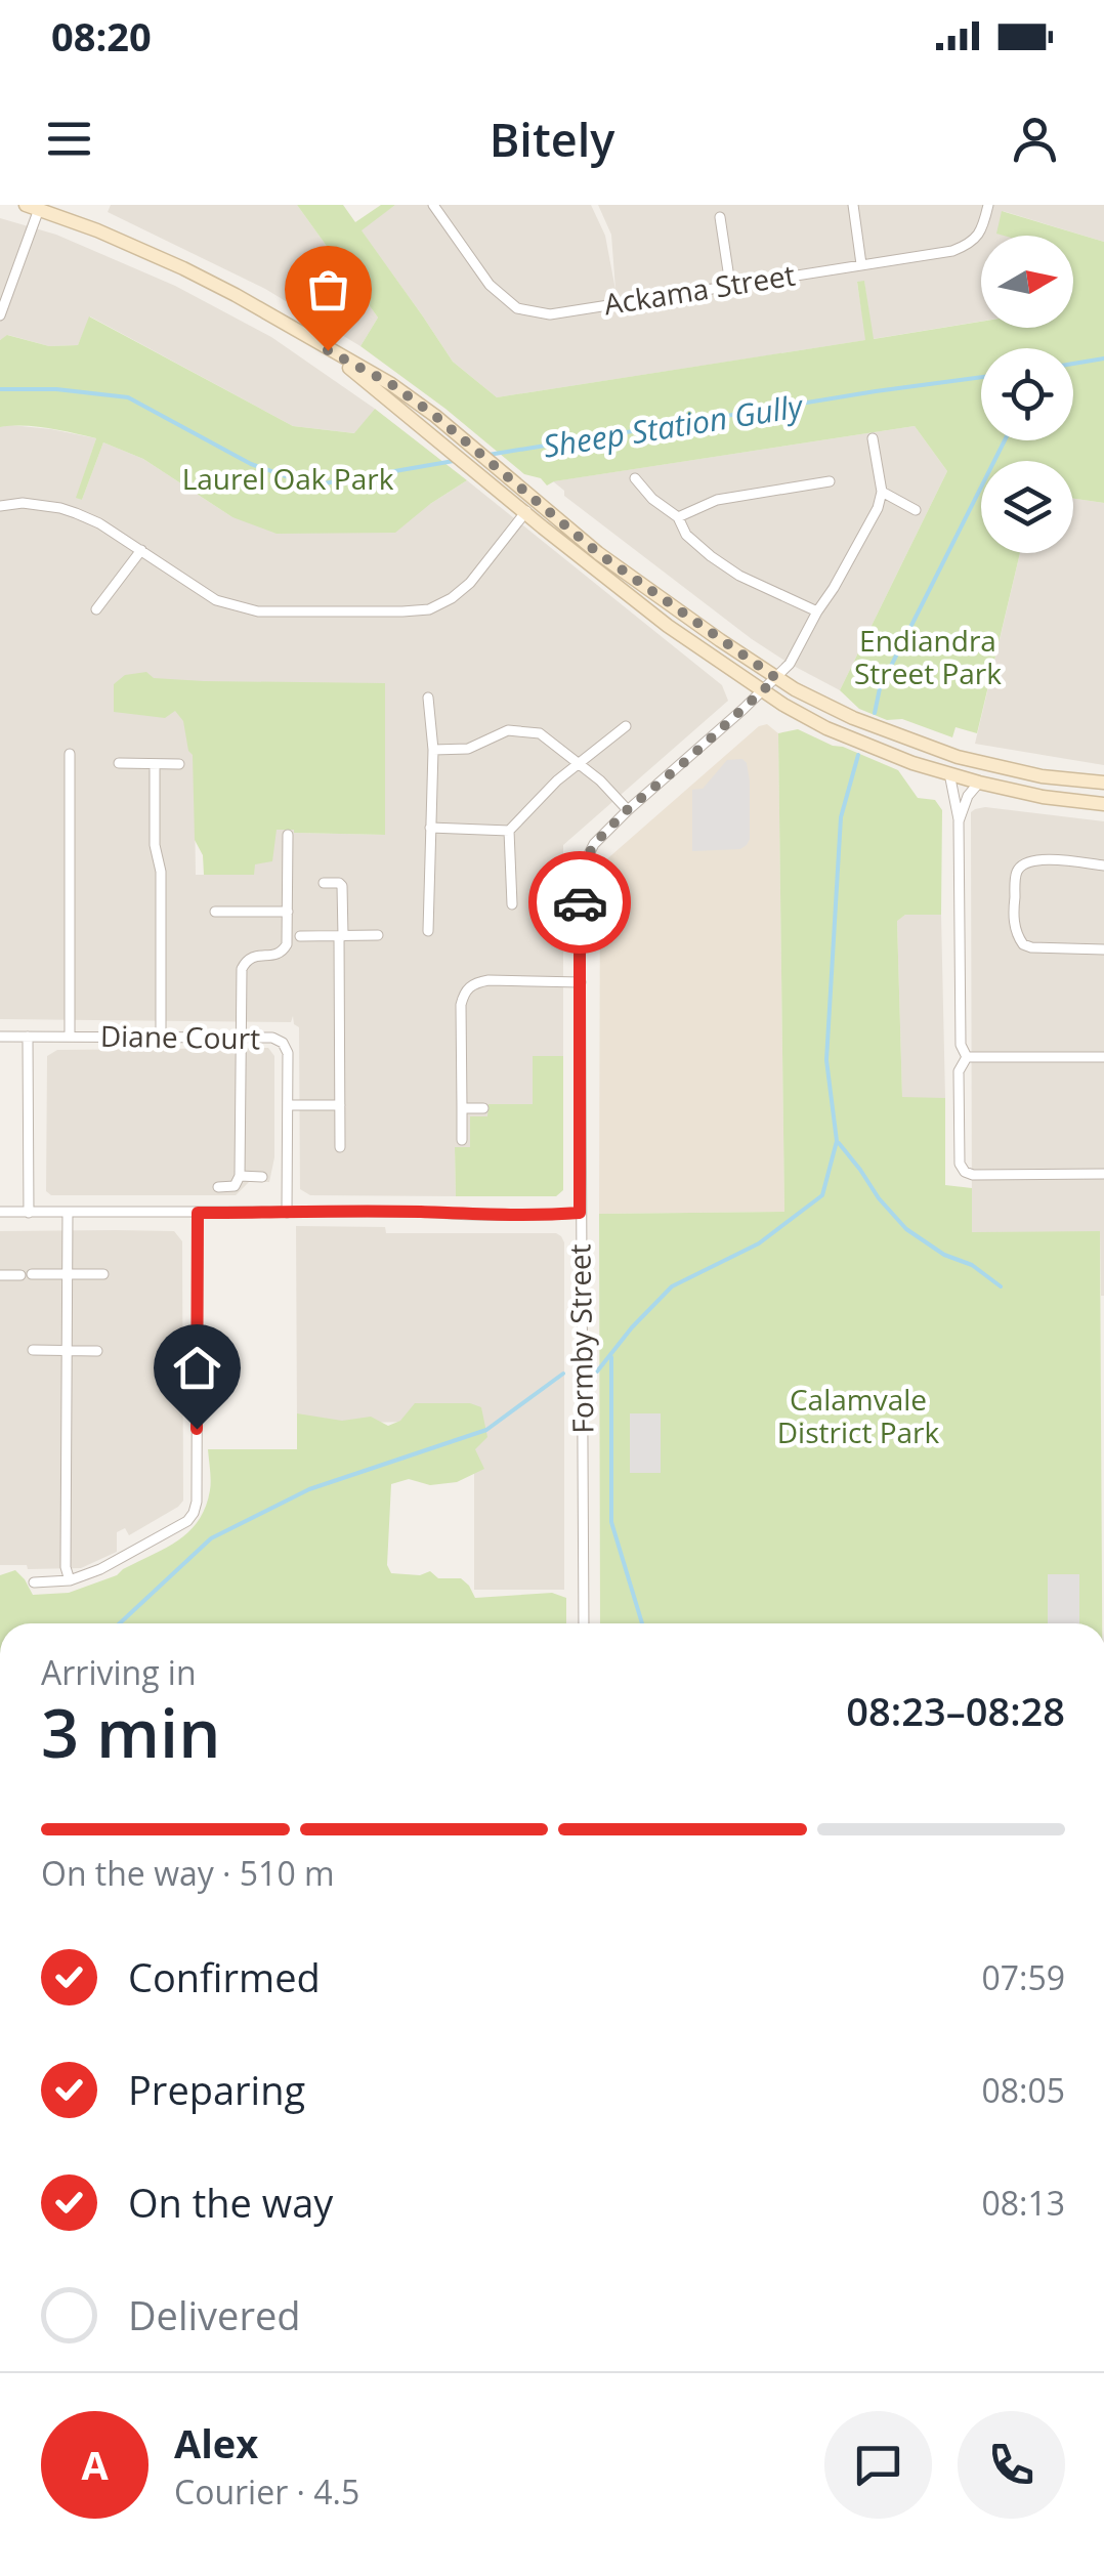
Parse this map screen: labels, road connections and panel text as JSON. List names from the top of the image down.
{
  "streets": {
    "street": ["Ackama Street", "Diane Court", "Formby Street"]
  },
  "water": ["Sheep Station Gully"],
  "parks": ["Laurel Oak Park", "Endiandra Street Park", "Calamvale District Park"],
  "north": "right",
  "page": {
    "status": "08:20",
    "header": "Bitely",
    "heading": ["3 min", "Arriving in", "08:23–08:28"],
    "panel": ["Alex", "Courier · 4.5"],
    "bar": "On the way · 510 m",
    "list": [
      ["Confirmed", "07:59"],
      ["Preparing", "08:05"],
      ["On the way", "08:13"],
      "Delivered"
    ],
    "round": "A"
  }
}
